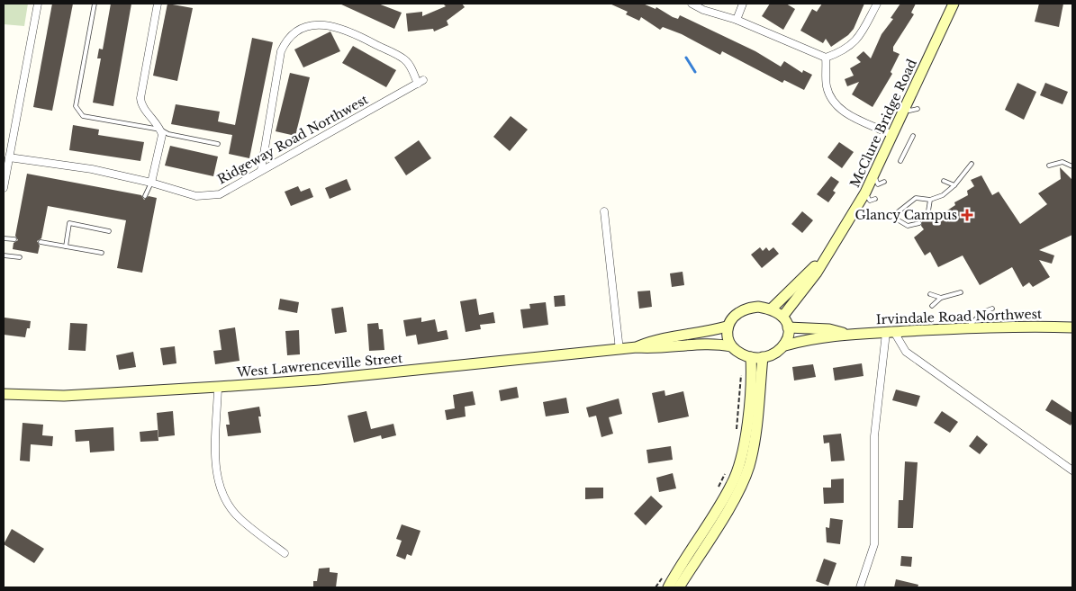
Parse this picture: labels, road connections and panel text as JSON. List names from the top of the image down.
{
  "streets": {
    "street": [
      "McClure Bridge Road",
      "Ridgeway Road Northwest",
      "Irvindale Road Northwest",
      "West Lawrenceville Street"
    ]
  },
  "crossings": [
    ["McClure Bridge Road", "Irvindale Road Northwest"],
    ["McClure Bridge Road", "West Lawrenceville Street"],
    ["Irvindale Road Northwest", "West Lawrenceville Street"]
  ],
  "places": {
    "health": ["Glancy Campus"]
  }
}
